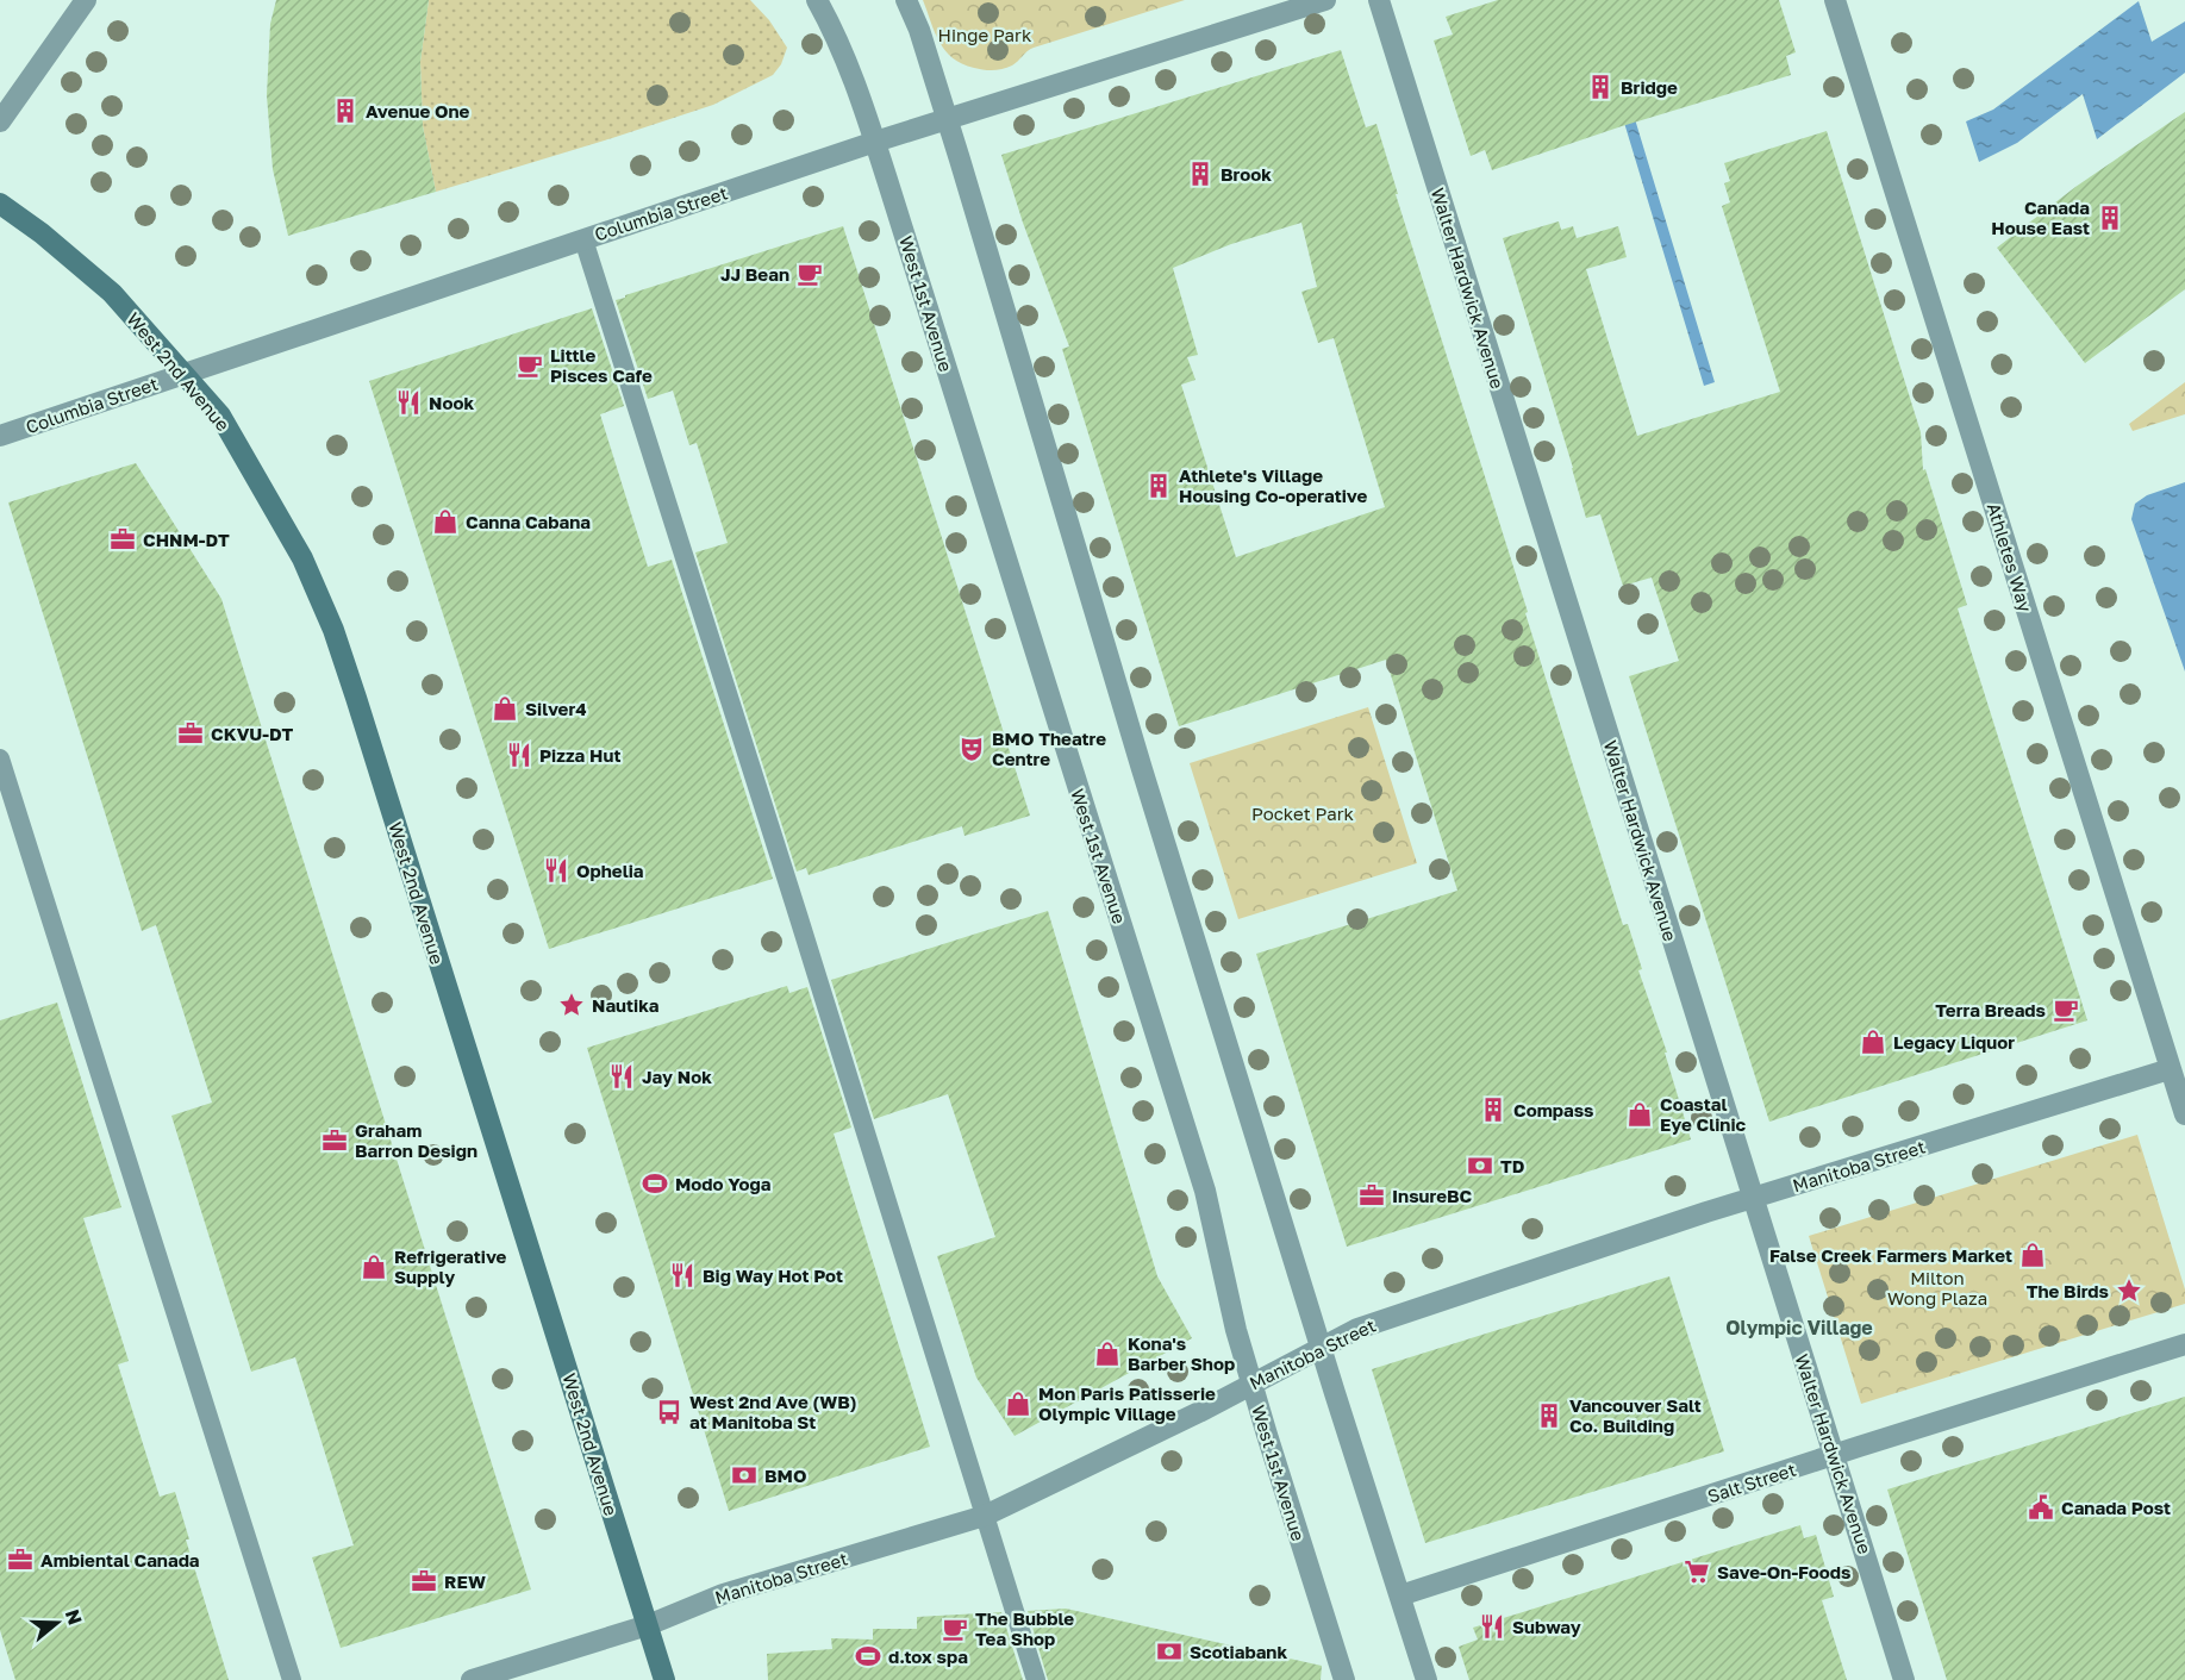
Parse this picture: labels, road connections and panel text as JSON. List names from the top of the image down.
{
  "streets": {
    "main road": ["West 2nd Avenue"],
    "street": [
      "Columbia Street",
      "Walter Hardwick Avenue",
      "West 1st Avenue",
      "Athletes Way",
      "Manitoba Street",
      "Salt Street"
    ]
  },
  "crossings": [
    ["Columbia Street", "West 1st Avenue"],
    ["Columbia Street", "West 2nd Avenue"],
    ["Walter Hardwick Avenue", "Manitoba Street"],
    ["Walter Hardwick Avenue", "Salt Street"],
    ["West 1st Avenue", "Manitoba Street"],
    ["West 2nd Avenue", "Manitoba Street"],
    ["Athletes Way", "Manitoba Street"]
  ],
  "districts": ["Olympic Village"],
  "parks": ["Hinge Park", "Pocket Park", "Milton Wong Plaza"],
  "places": {
    "building": [
      "Bridge",
      "Avenue One",
      "Brook",
      "Canada House East",
      "Athlete's Village Housing Co-operative",
      "Compass",
      "Vancouver Salt Co. Building"
    ],
    "cafe": [
      "JJ Bean",
      "Little Pisces Cafe",
      "Terra Breads",
      "The Bubble Tea Shop"
    ],
    "restaurant": [
      "Nook",
      "Pizza Hut",
      "Ophelia",
      "Jay Nok",
      "Big Way Hot Pot",
      "Subway"
    ],
    "shop": [
      "Canna Cabana",
      "Silver4",
      "Legacy Liquor",
      "Coastal Eye Clinic",
      "False Creek Farmers Market",
      "Refrigerative Supply",
      "Kona's Barber Shop",
      "Mon Paris Patisserie Olympic Village"
    ],
    "office": [
      "CHNM-DT",
      "CKVU-DT",
      "Graham Barron Design",
      "InsureBC",
      "Ambiental Canada",
      "REW"
    ],
    "theatre": ["BMO Theatre Centre"],
    "place": ["Nautika", "The Birds"],
    "bank": ["TD", "BMO", "Scotiabank"],
    "sports": ["Modo Yoga", "d.tox spa"],
    "bus stop": ["West 2nd Ave (WB) at Manitoba St"],
    "public building": ["Canada Post"],
    "supermarket": ["Save-On-Foods"]
  },
  "north": "right"
}
